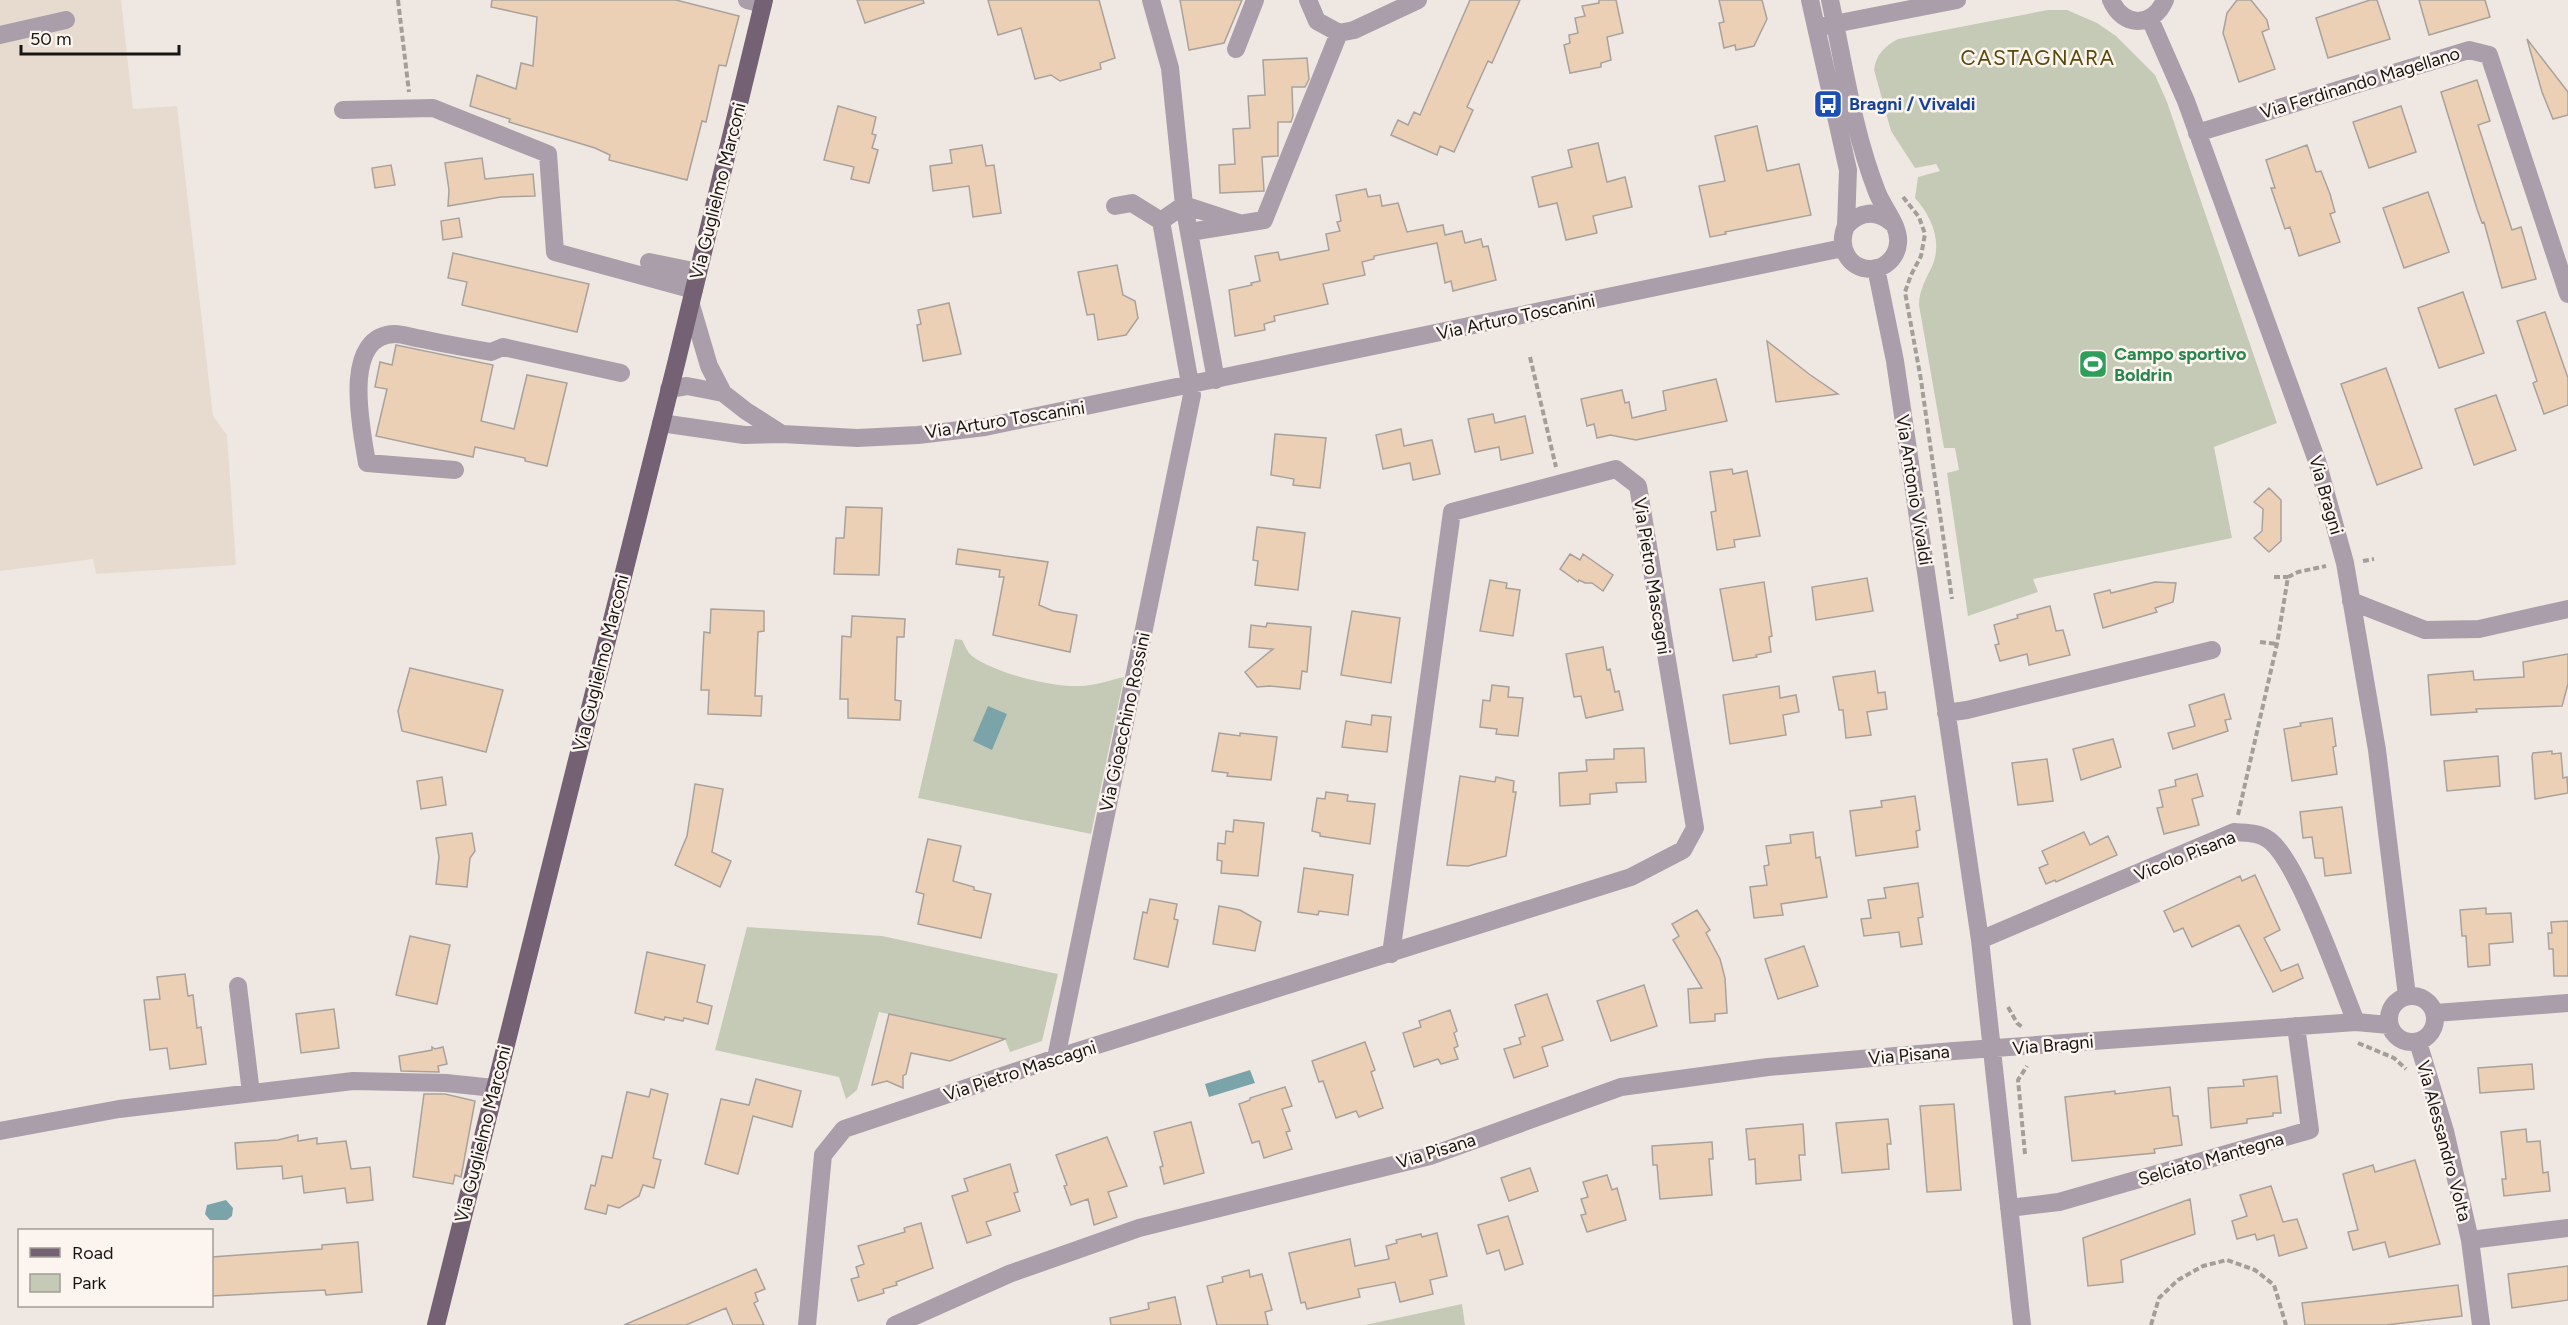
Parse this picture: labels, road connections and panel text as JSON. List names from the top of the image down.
{
  "streets": {
    "main road": ["Via Guglielmo Marconi"],
    "street": [
      "Via Ferdinando Magellano",
      "Via Arturo Toscanini",
      "Via Antonio Vivaldi",
      "Via Bragni",
      "Via Pietro Mascagni",
      "Via Gioacchino Rossini",
      "Vicolo Pisana",
      "Via Pisana",
      "Via Alessandro Volta",
      "Selciato Mantegna"
    ]
  },
  "crossings": [
    ["Via Ferdinando Magellano", "Via Bragni"],
    ["Via Guglielmo Marconi", "Via Arturo Toscanini"],
    ["Via Arturo Toscanini", "Via Antonio Vivaldi"],
    ["Via Arturo Toscanini", "Via Gioacchino Rossini"],
    ["Via Antonio Vivaldi", "Via Bragni"],
    ["Via Antonio Vivaldi", "Vicolo Pisana"],
    ["Via Antonio Vivaldi", "Via Pisana"],
    ["Via Bragni", "Vicolo Pisana"],
    ["Via Bragni", "Via Pisana"],
    ["Via Bragni", "Via Alessandro Volta"],
    ["Via Bragni", "Selciato Mantegna"],
    ["Via Pietro Mascagni", "Via Gioacchino Rossini"]
  ],
  "districts": ["CASTAGNARA"],
  "places": {
    "bus stop": ["Bragni / Vivaldi"],
    "sports": ["Campo sportivo Boldrin"]
  },
  "legend": ["Road", "Park"],
  "scale_bar": "50 m"
}
